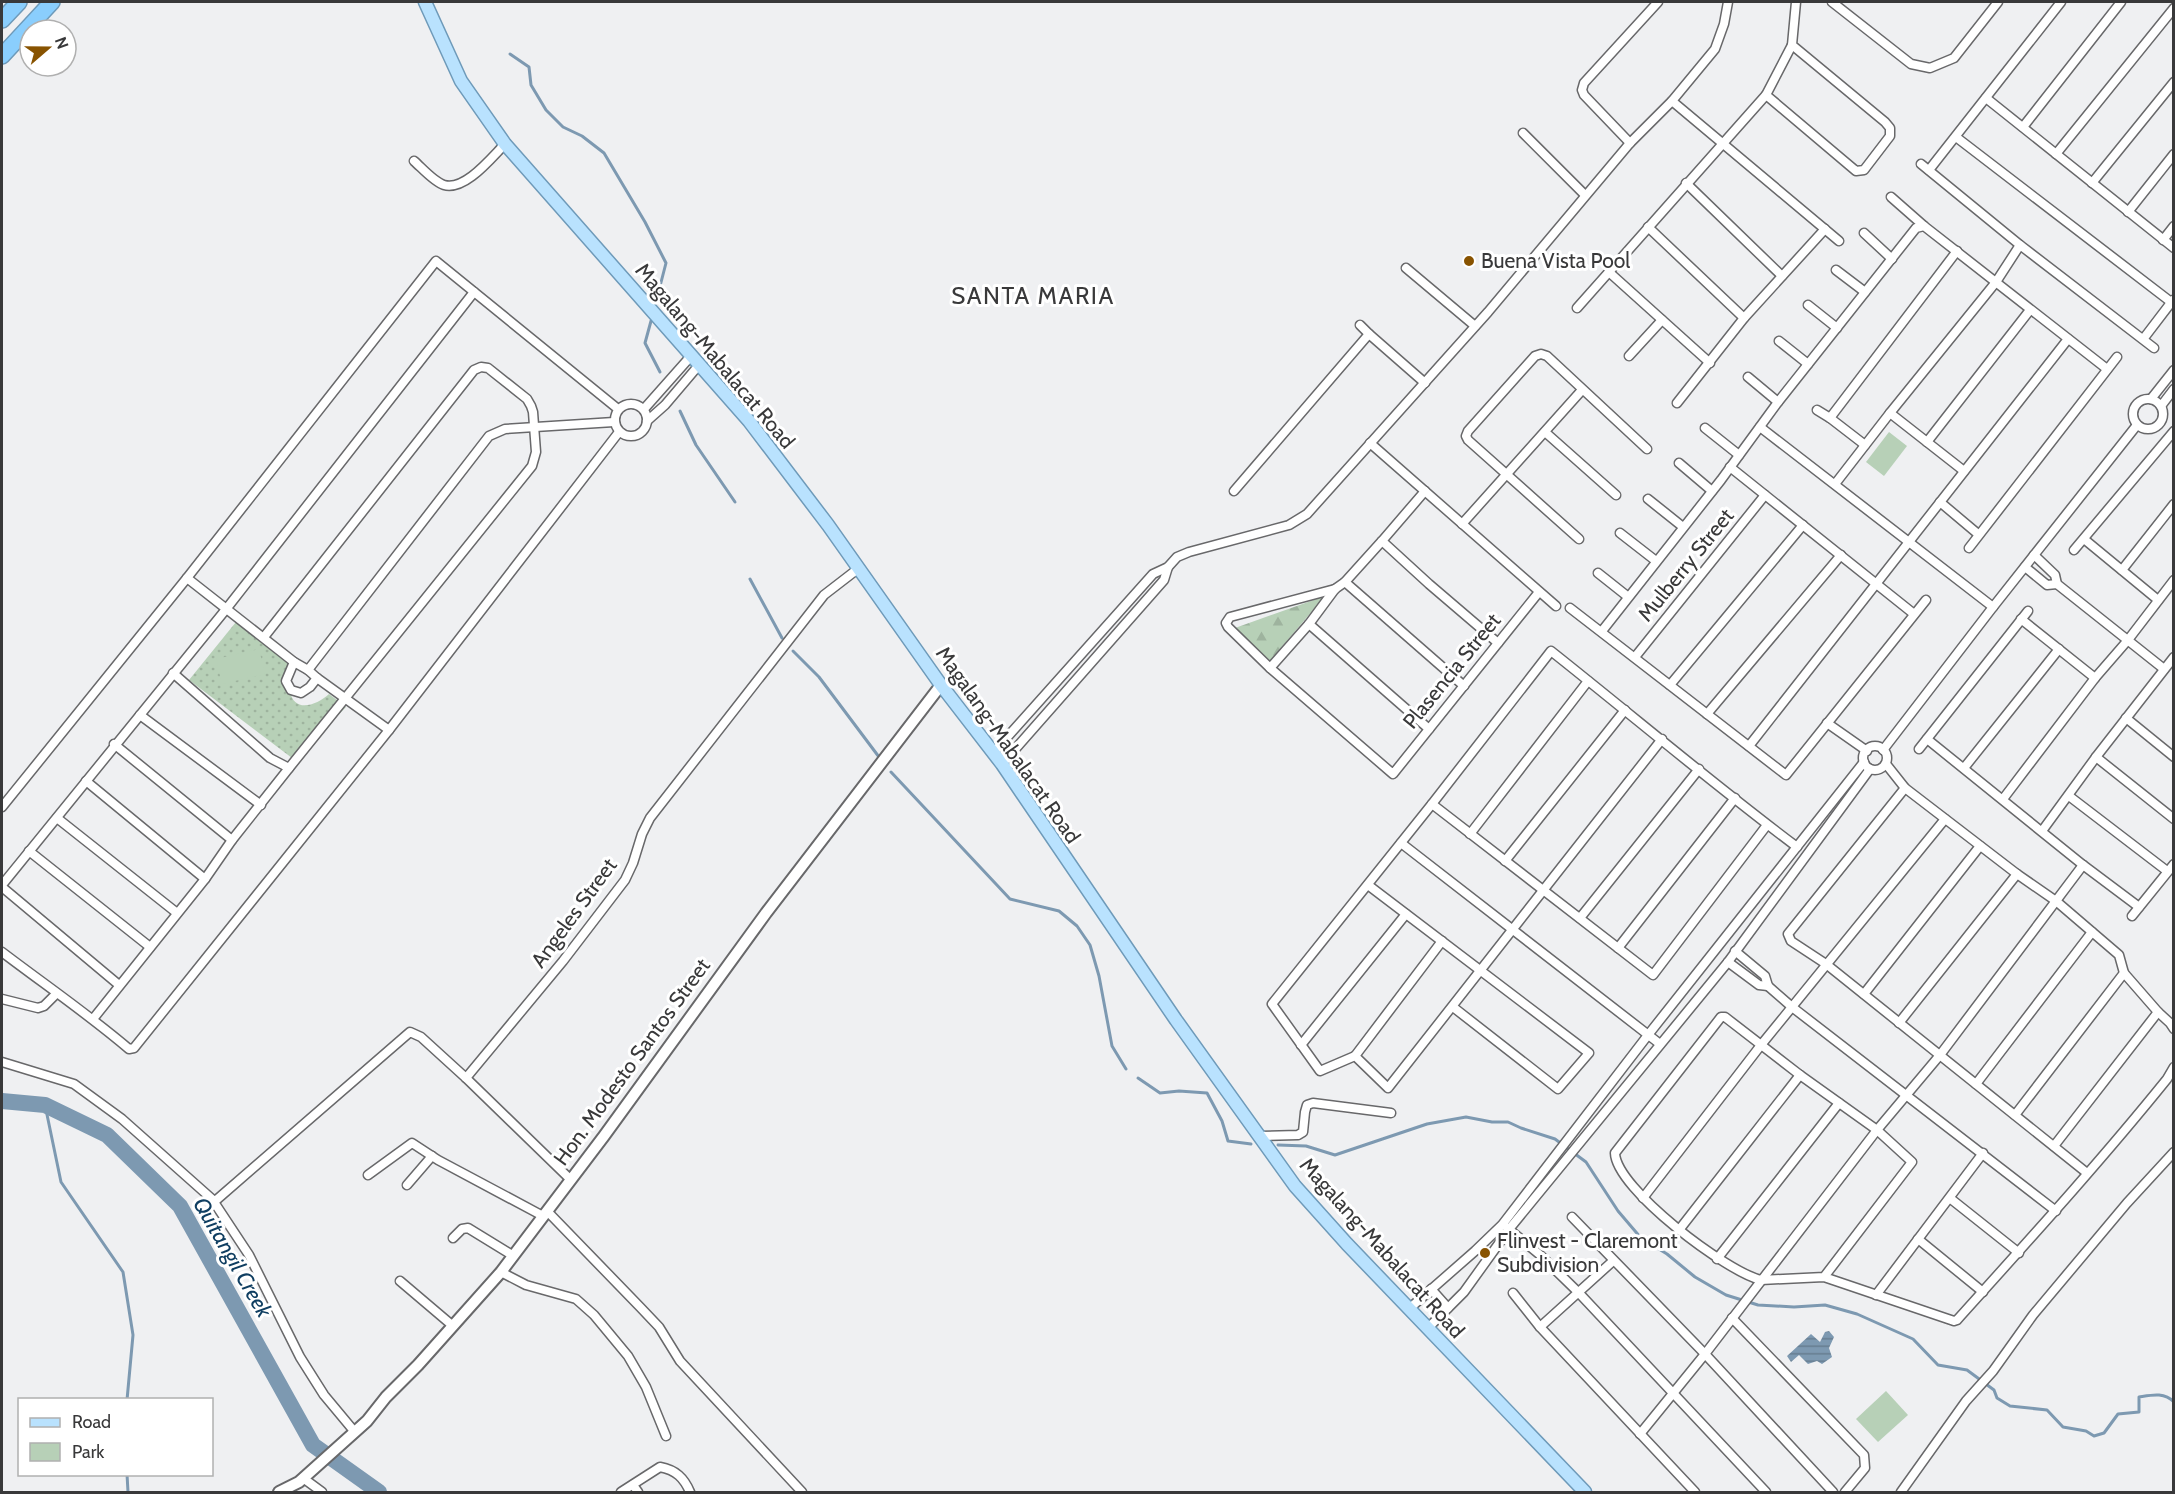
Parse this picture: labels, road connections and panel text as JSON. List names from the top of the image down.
{
  "streets": {
    "main road": ["Magalang-Mabalacat Road"],
    "street": [
      "Mulberry Street",
      "Plasencia Street",
      "Angeles Street",
      "Hon. Modesto Santos Street"
    ]
  },
  "crossings": [
    ["Magalang-Mabalacat Road", "Angeles Street"],
    ["Magalang-Mabalacat Road", "Hon. Modesto Santos Street"]
  ],
  "districts": ["SANTA MARIA"],
  "water": ["Quitangil Creek"],
  "places": ["Buena Vista Pool", "Flinvest - Claremont Subdivision"],
  "legend": ["Road", "Park"],
  "north": "right"
}
